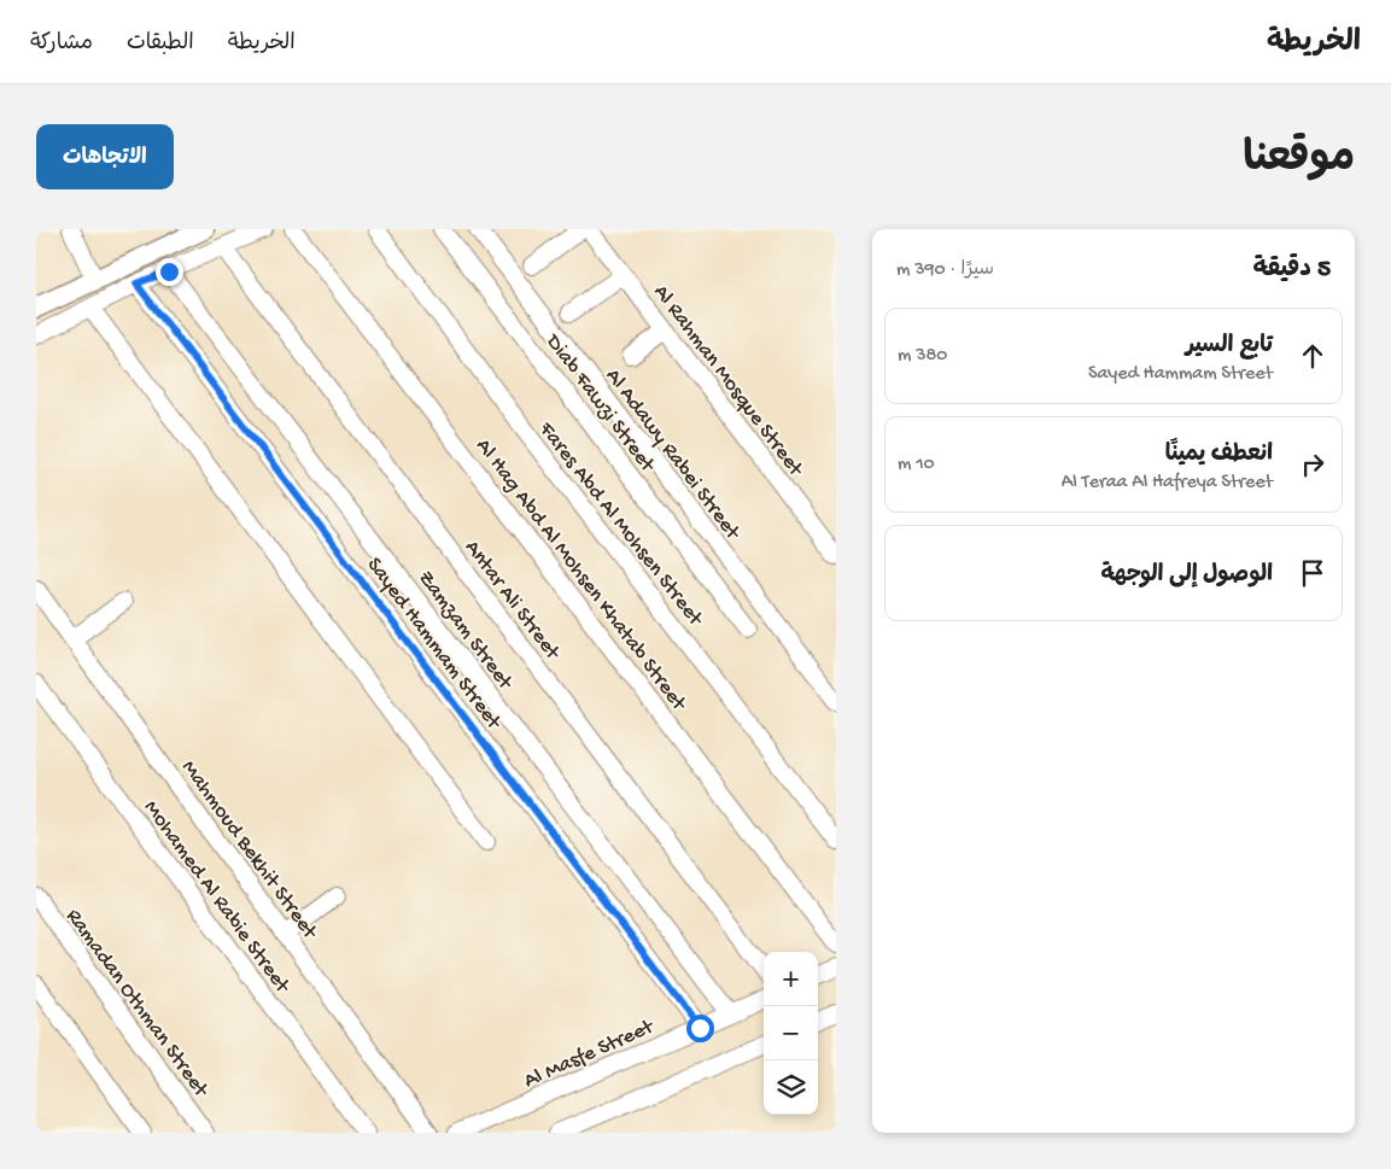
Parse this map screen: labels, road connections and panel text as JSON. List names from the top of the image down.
{
  "streets": {
    "street": [
      "Al Rahman Mosque Street",
      "Diab Fawzi Street",
      "Al Adawy Rabei Street",
      "Fares Abd Al Mohsen Street",
      "Al Hag Abd Al Mohsen Khatab Street",
      "Antar Ali Street",
      "Zamzam Street",
      "Sayed Hammam Street",
      "Mahmoud Bekhit Street",
      "Mohamed Al Rabie Street",
      "Ramadan Othman Street",
      "Al Masfe Street"
    ]
  },
  "crossings": [
    ["Zamzam Street", "Al Masfe Street"],
    ["Sayed Hammam Street", "Al Masfe Street"]
  ],
  "page": {
    "header": "الخريطة",
    "nav": ["الخريطة", "الطبقات", "مشاركة"],
    "title": "موقعنا",
    "buttons": "الاتجاهات",
    "heading": ["5 دقيقة", "سيرًا · 390 m"],
    "list": [
      ["تابع السير", "Sayed Hammam Street", "380 m"],
      ["انعطف يمينًا", "Al Teraa Al Hafreya Street", "10 m"],
      "الوصول إلى الوجهة"
    ],
    "map_buttons": ["+", "−"]
  }
}
